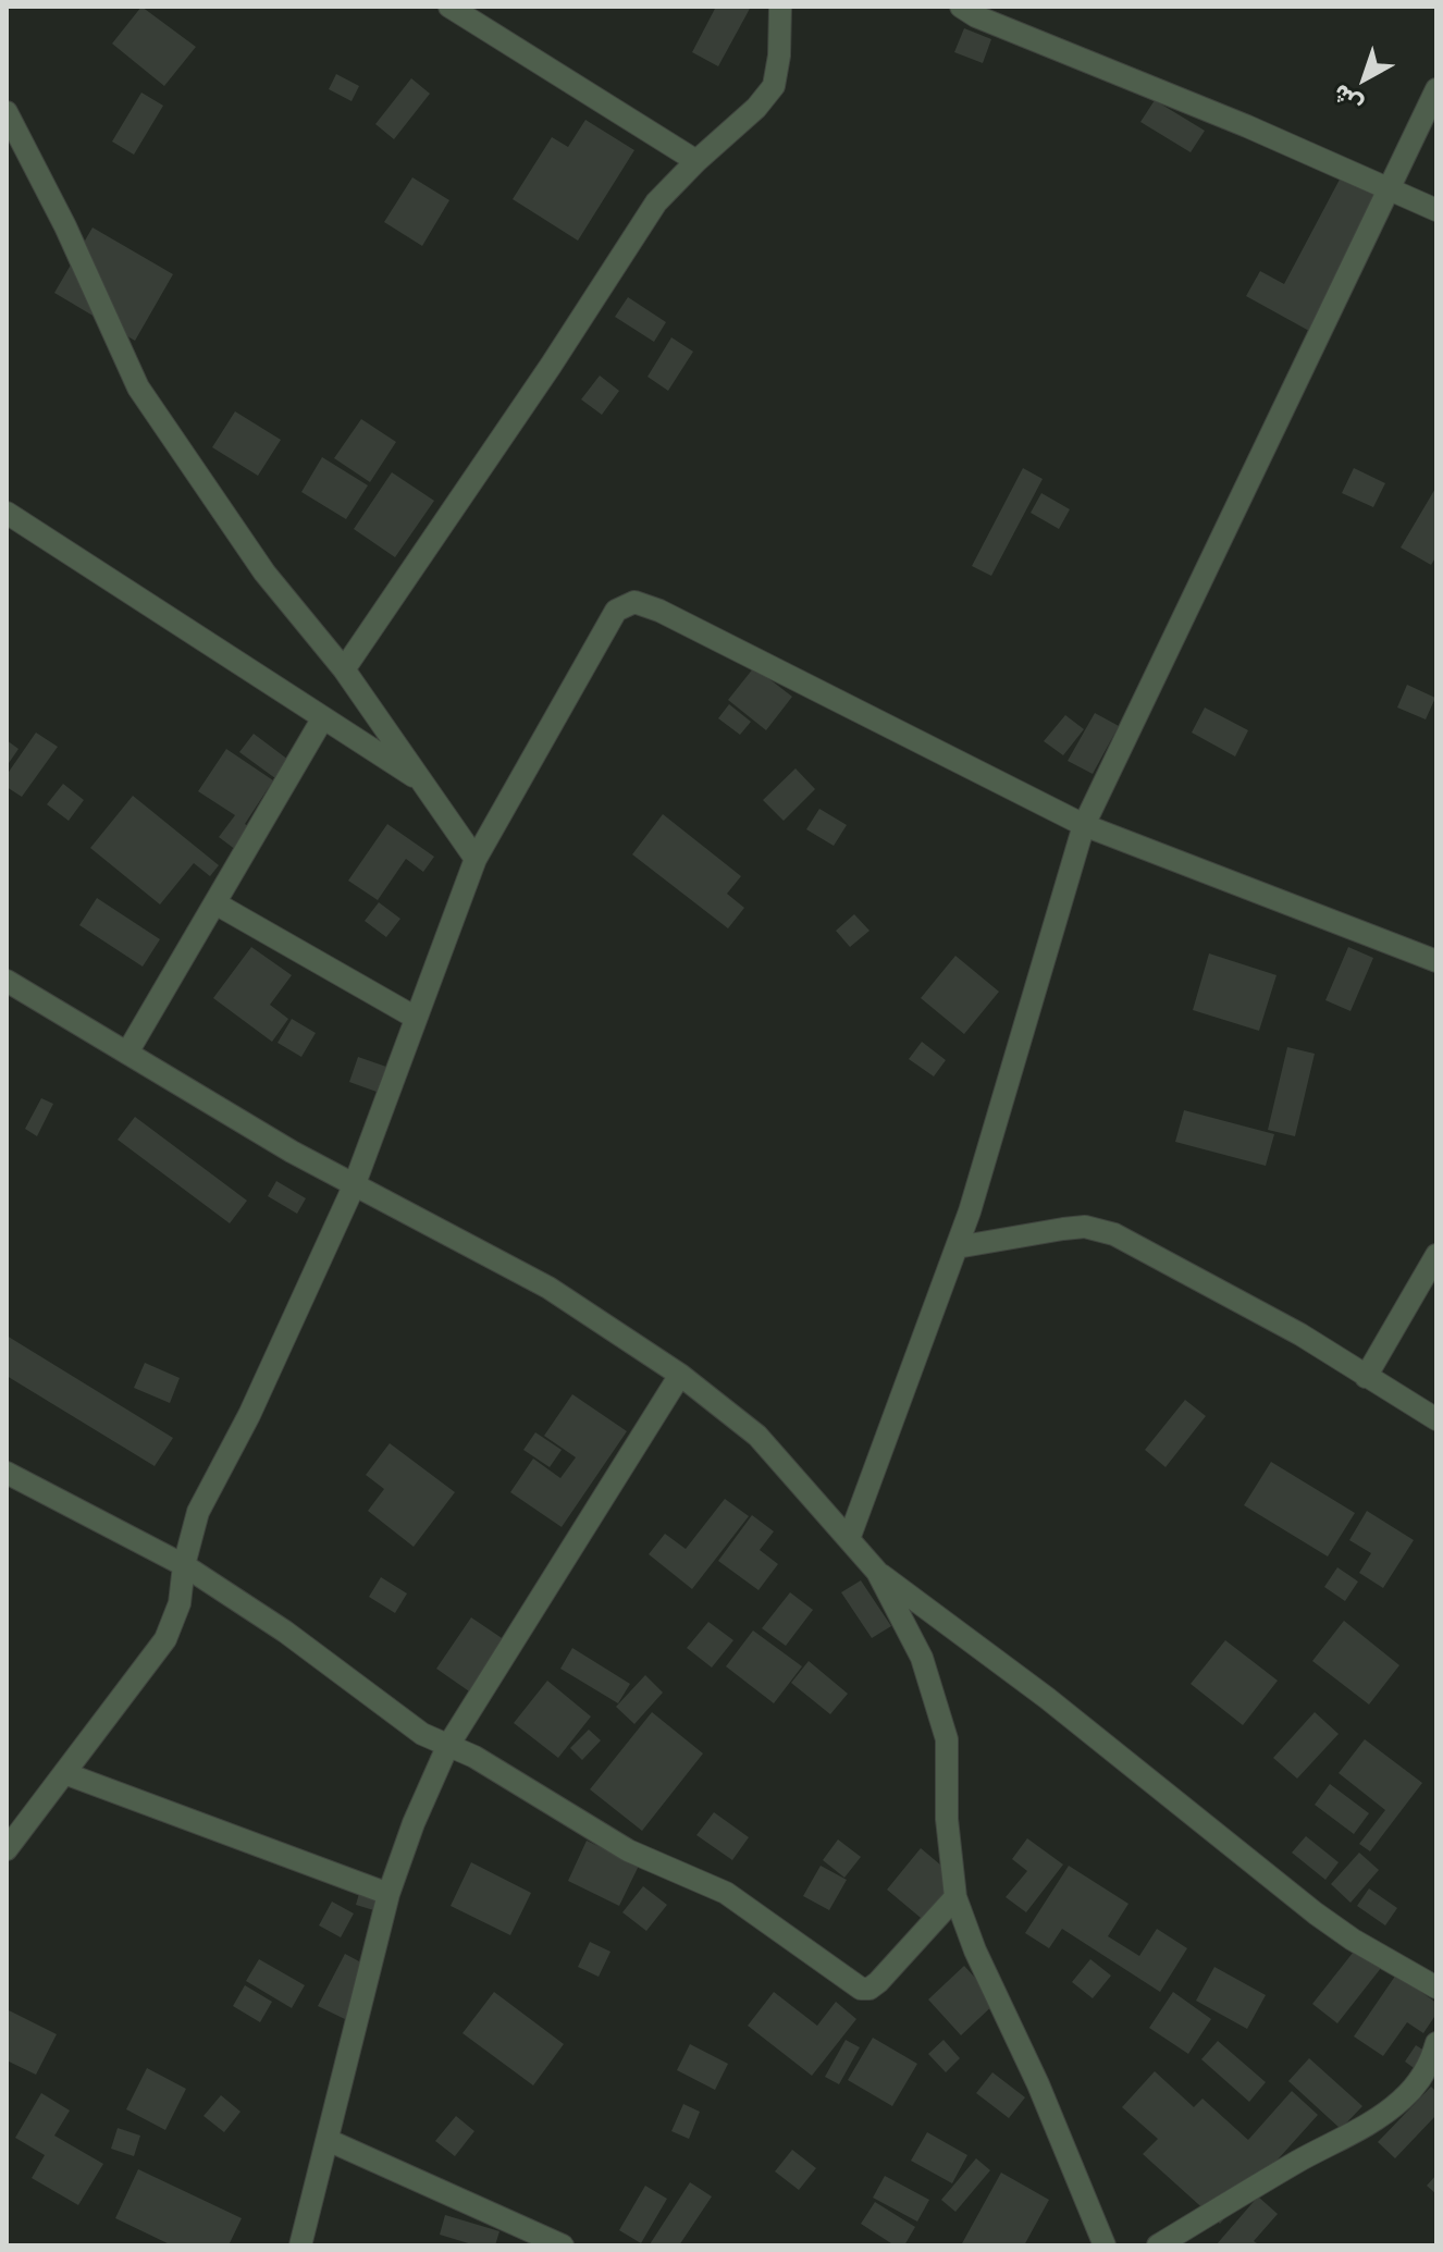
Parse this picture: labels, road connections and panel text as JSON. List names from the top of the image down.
{
  "north": "bottom left"
}
